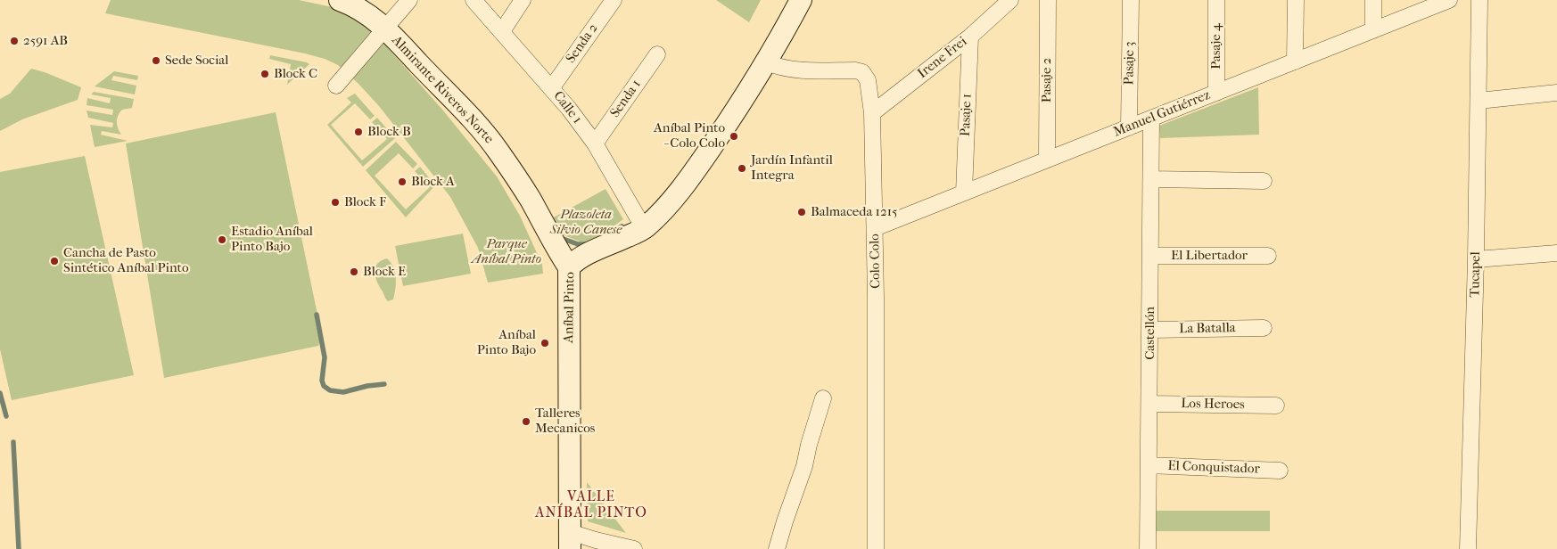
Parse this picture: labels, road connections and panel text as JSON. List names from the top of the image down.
{
  "streets": {
    "street": [
      "Senda 2",
      "Pasaje 4",
      "Irene Frei",
      "Pasaje 3",
      "Pasaje 2",
      "Almirante Riveros Norte",
      "Senda 1",
      "Calle 1",
      "Manuel Gutiérrez",
      "Pasaje 1",
      "El Libertador",
      "Colo Colo",
      "Tucapel",
      "Aníbal Pinto",
      "La Batalla",
      "Castellón",
      "Los Heroes",
      "El Conquistador"
    ]
  },
  "crossings": [
    ["Senda 2", "Calle 1"],
    ["Pasaje 4", "Manuel Gutiérrez"],
    ["Irene Frei", "Pasaje 1"],
    ["Irene Frei", "Colo Colo"],
    ["Pasaje 3", "Manuel Gutiérrez"],
    ["Pasaje 2", "Manuel Gutiérrez"],
    ["Almirante Riveros Norte", "Aníbal Pinto"],
    ["Senda 1", "Calle 1"],
    ["Calle 1", "Aníbal Pinto"],
    ["Manuel Gutiérrez", "Pasaje 1"],
    ["Manuel Gutiérrez", "Colo Colo"],
    ["Manuel Gutiérrez", "Castellón"],
    ["El Libertador", "Castellón"],
    ["Colo Colo", "Aníbal Pinto"],
    ["La Batalla", "Castellón"],
    ["Castellón", "Los Heroes"],
    ["Castellón", "El Conquistador"]
  ],
  "districts": ["VALLE ANÍBAL PINTO"],
  "parks": ["Plazoleta Silvio Canese", "Parque Aníbal Pinto"],
  "places": [
    "2591 AB",
    "Sede Social",
    "Block C",
    "Block B",
    "Aníbal Pinto - Colo Colo",
    "Jardín Infantil Integra",
    "Block A",
    "Block F",
    "Balmaceda 1215",
    "Estadio Aníbal Pinto Bajo",
    "Cancha de Pasto Sintético Aníbal Pinto",
    "Block E",
    "Aníbal Pinto Bajo",
    "Talleres Mecanicos"
  ]
}
